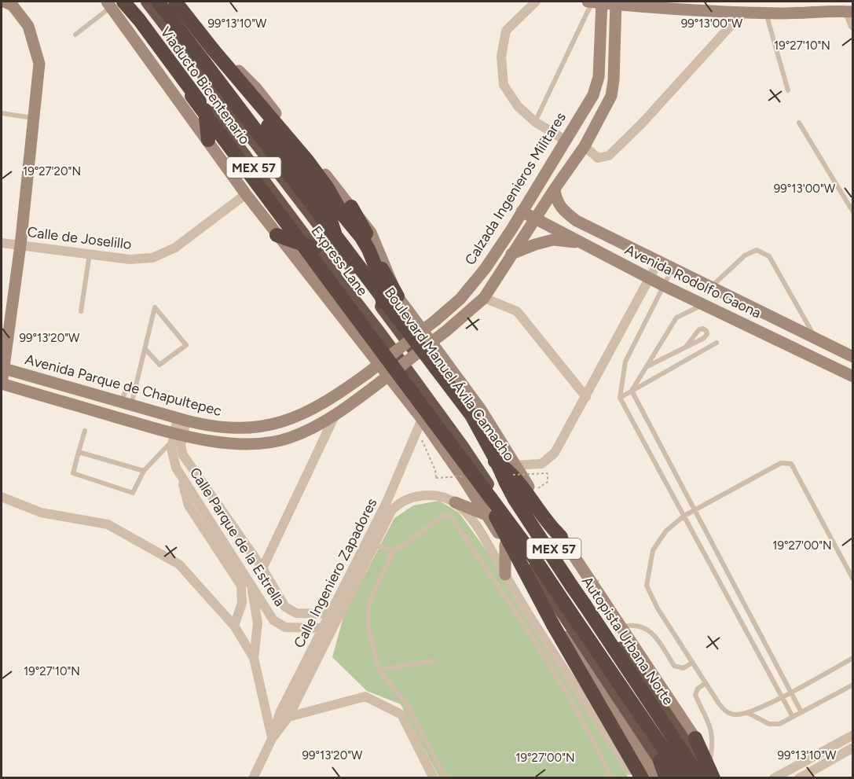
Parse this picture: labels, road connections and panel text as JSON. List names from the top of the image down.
{
  "streets": {
    "highway": [
      "Viaducto Bicentenario",
      "MEX 57",
      "Express Lane",
      "Boulevard Manuel Ávila Camacho",
      "Autopista Urbana Norte"
    ],
    "main road": ["Calzada Ingenieros Militares", "Avenida Rodolfo Gaona", "Avenida Parque de Chapultepec"],
    "street": ["Calle de Joselillo", "Calle Parque de la Estrella", "Calle Ingeniero Zapadores"]
  },
  "crossings": [
    ["Viaducto Bicentenario", "Express Lane"],
    ["Viaducto Bicentenario", "Calle Ingeniero Zapadores"],
    ["Viaducto Bicentenario", "Autopista Urbana Norte"],
    ["Calzada Ingenieros Militares", "Avenida Rodolfo Gaona"],
    ["Calzada Ingenieros Militares", "Avenida Parque de Chapultepec"],
    ["Express Lane", "Autopista Urbana Norte"],
    ["Avenida Parque de Chapultepec", "Calle Parque de la Estrella"],
    ["Calle Parque de la Estrella", "Calle Ingeniero Zapadores"]
  ],
  "coordinates": [
    "99°13'10\"W",
    "99°13'00\"W",
    "19°27'10\"N",
    "19°27'20\"N",
    "99°13'20\"W",
    "19°27'00\"N"
  ]
}
